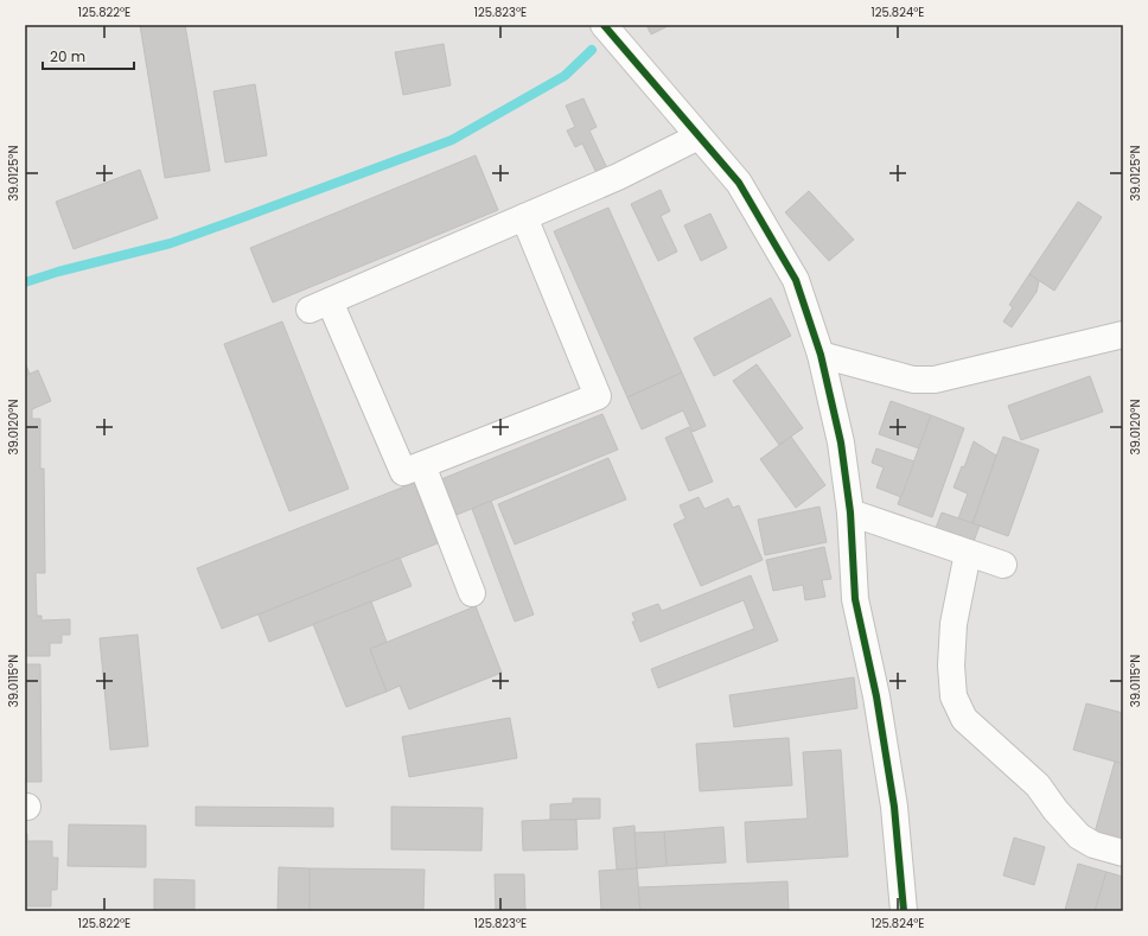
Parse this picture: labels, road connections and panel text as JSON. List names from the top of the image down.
{
  "scale_bar": "20 m",
  "coordinates": [
    "125.822°E",
    "125.823°E",
    "125.824°E",
    "39.0125°N",
    "39.0120°N",
    "39.0115°N"
  ]
}
